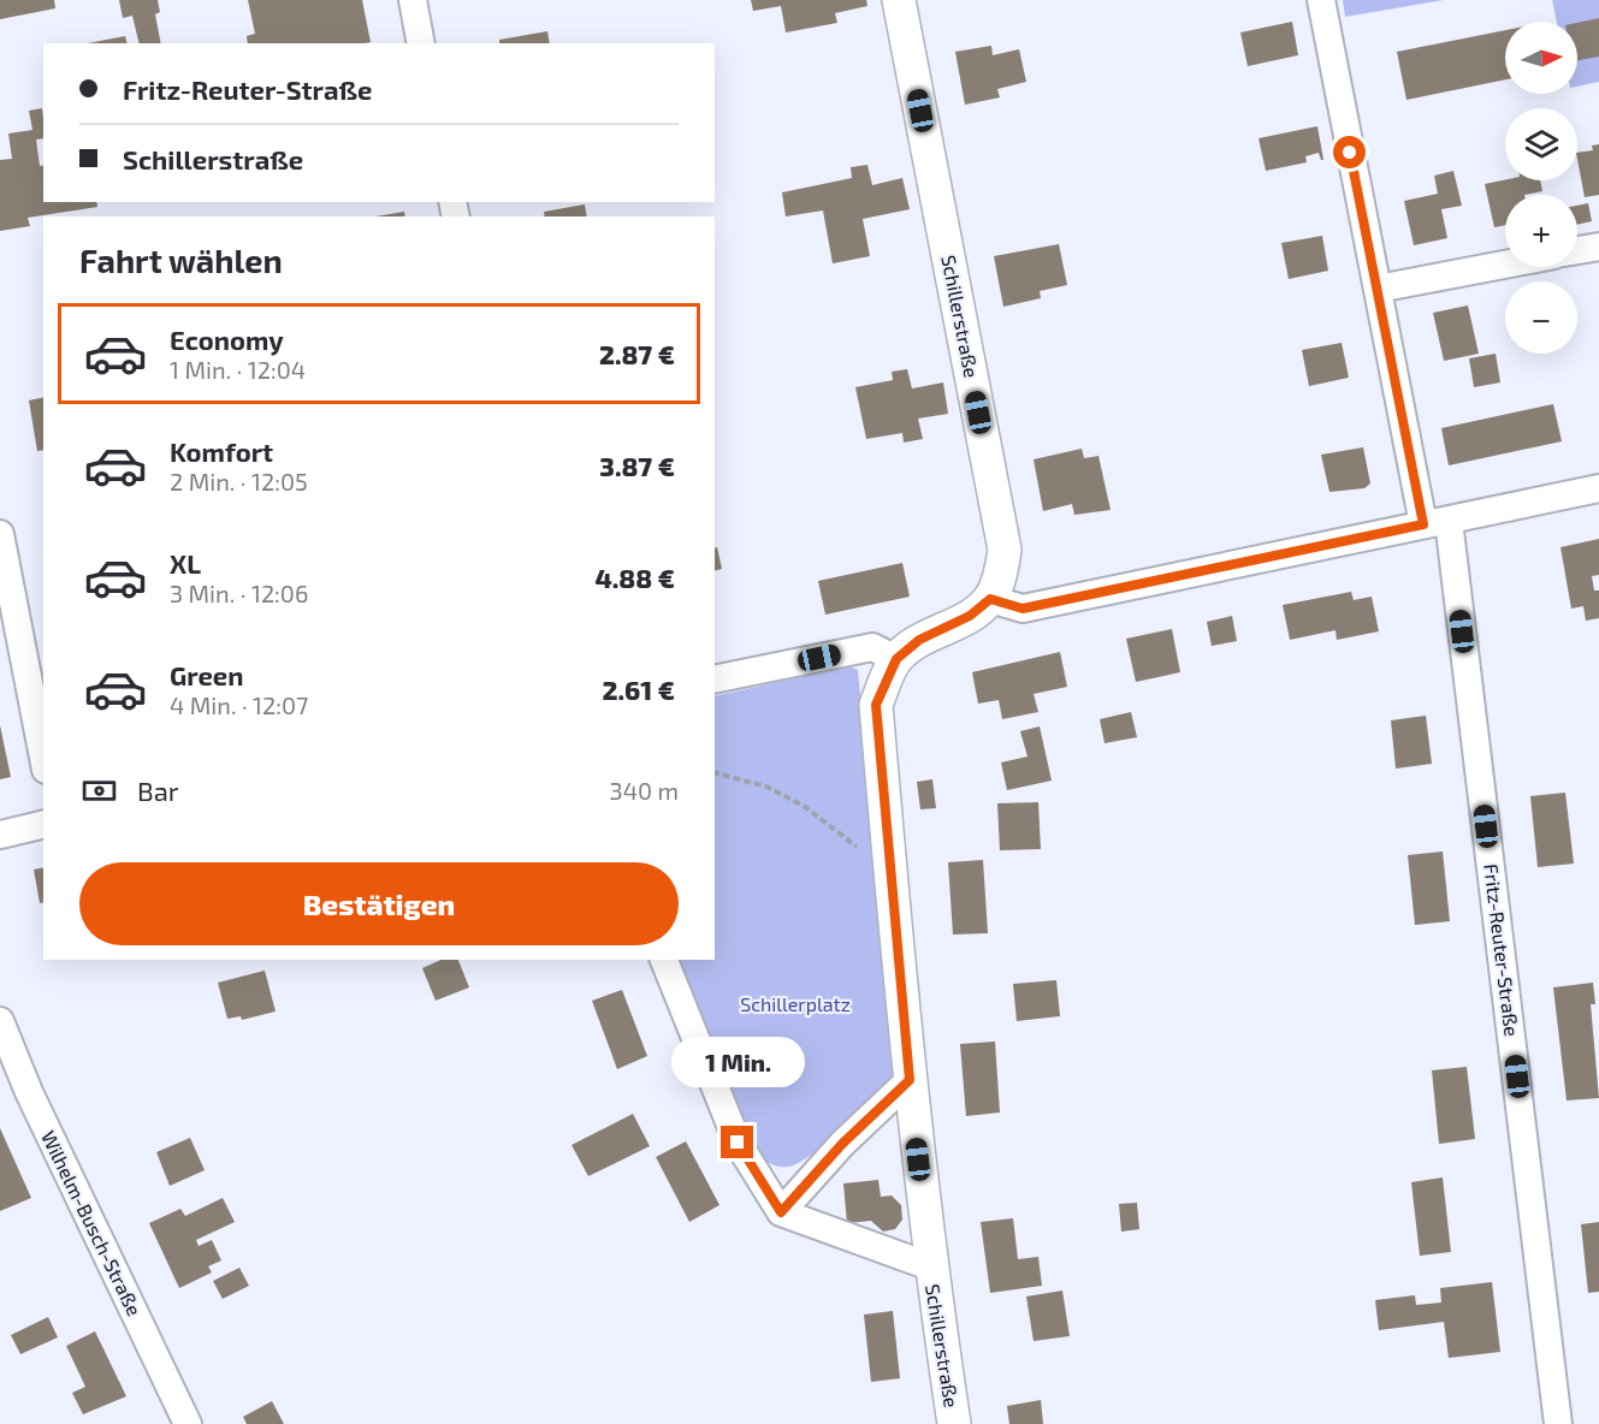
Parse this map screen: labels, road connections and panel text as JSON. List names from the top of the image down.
{
  "streets": {
    "street": ["Schillerstraße", "Fritz-Reuter-Straße", "Wilhelm-Busch-Straße"]
  },
  "parks": ["Schillerplatz"],
  "north": "right",
  "page": {
    "map_buttons": ["+", "−"],
    "banner": ["Fritz-Reuter-Straße", "Schillerstraße"],
    "heading": "Fahrt wählen",
    "list": [
      {
        "name": "Economy",
        "note": "1 Min. · 12:04",
        "value": "2.87 €"
      },
      {
        "name": "Komfort",
        "note": "2 Min. · 12:05",
        "value": "3.87 €"
      },
      {
        "name": "XL",
        "note": "3 Min. · 12:06",
        "value": "4.88 €"
      },
      {
        "name": "Green",
        "note": "4 Min. · 12:07",
        "value": "2.61 €"
      }
    ],
    "pay": ["Bar", "340 m"],
    "buttons": "Bestätigen",
    "bubble": "1 Min."
  }
}
